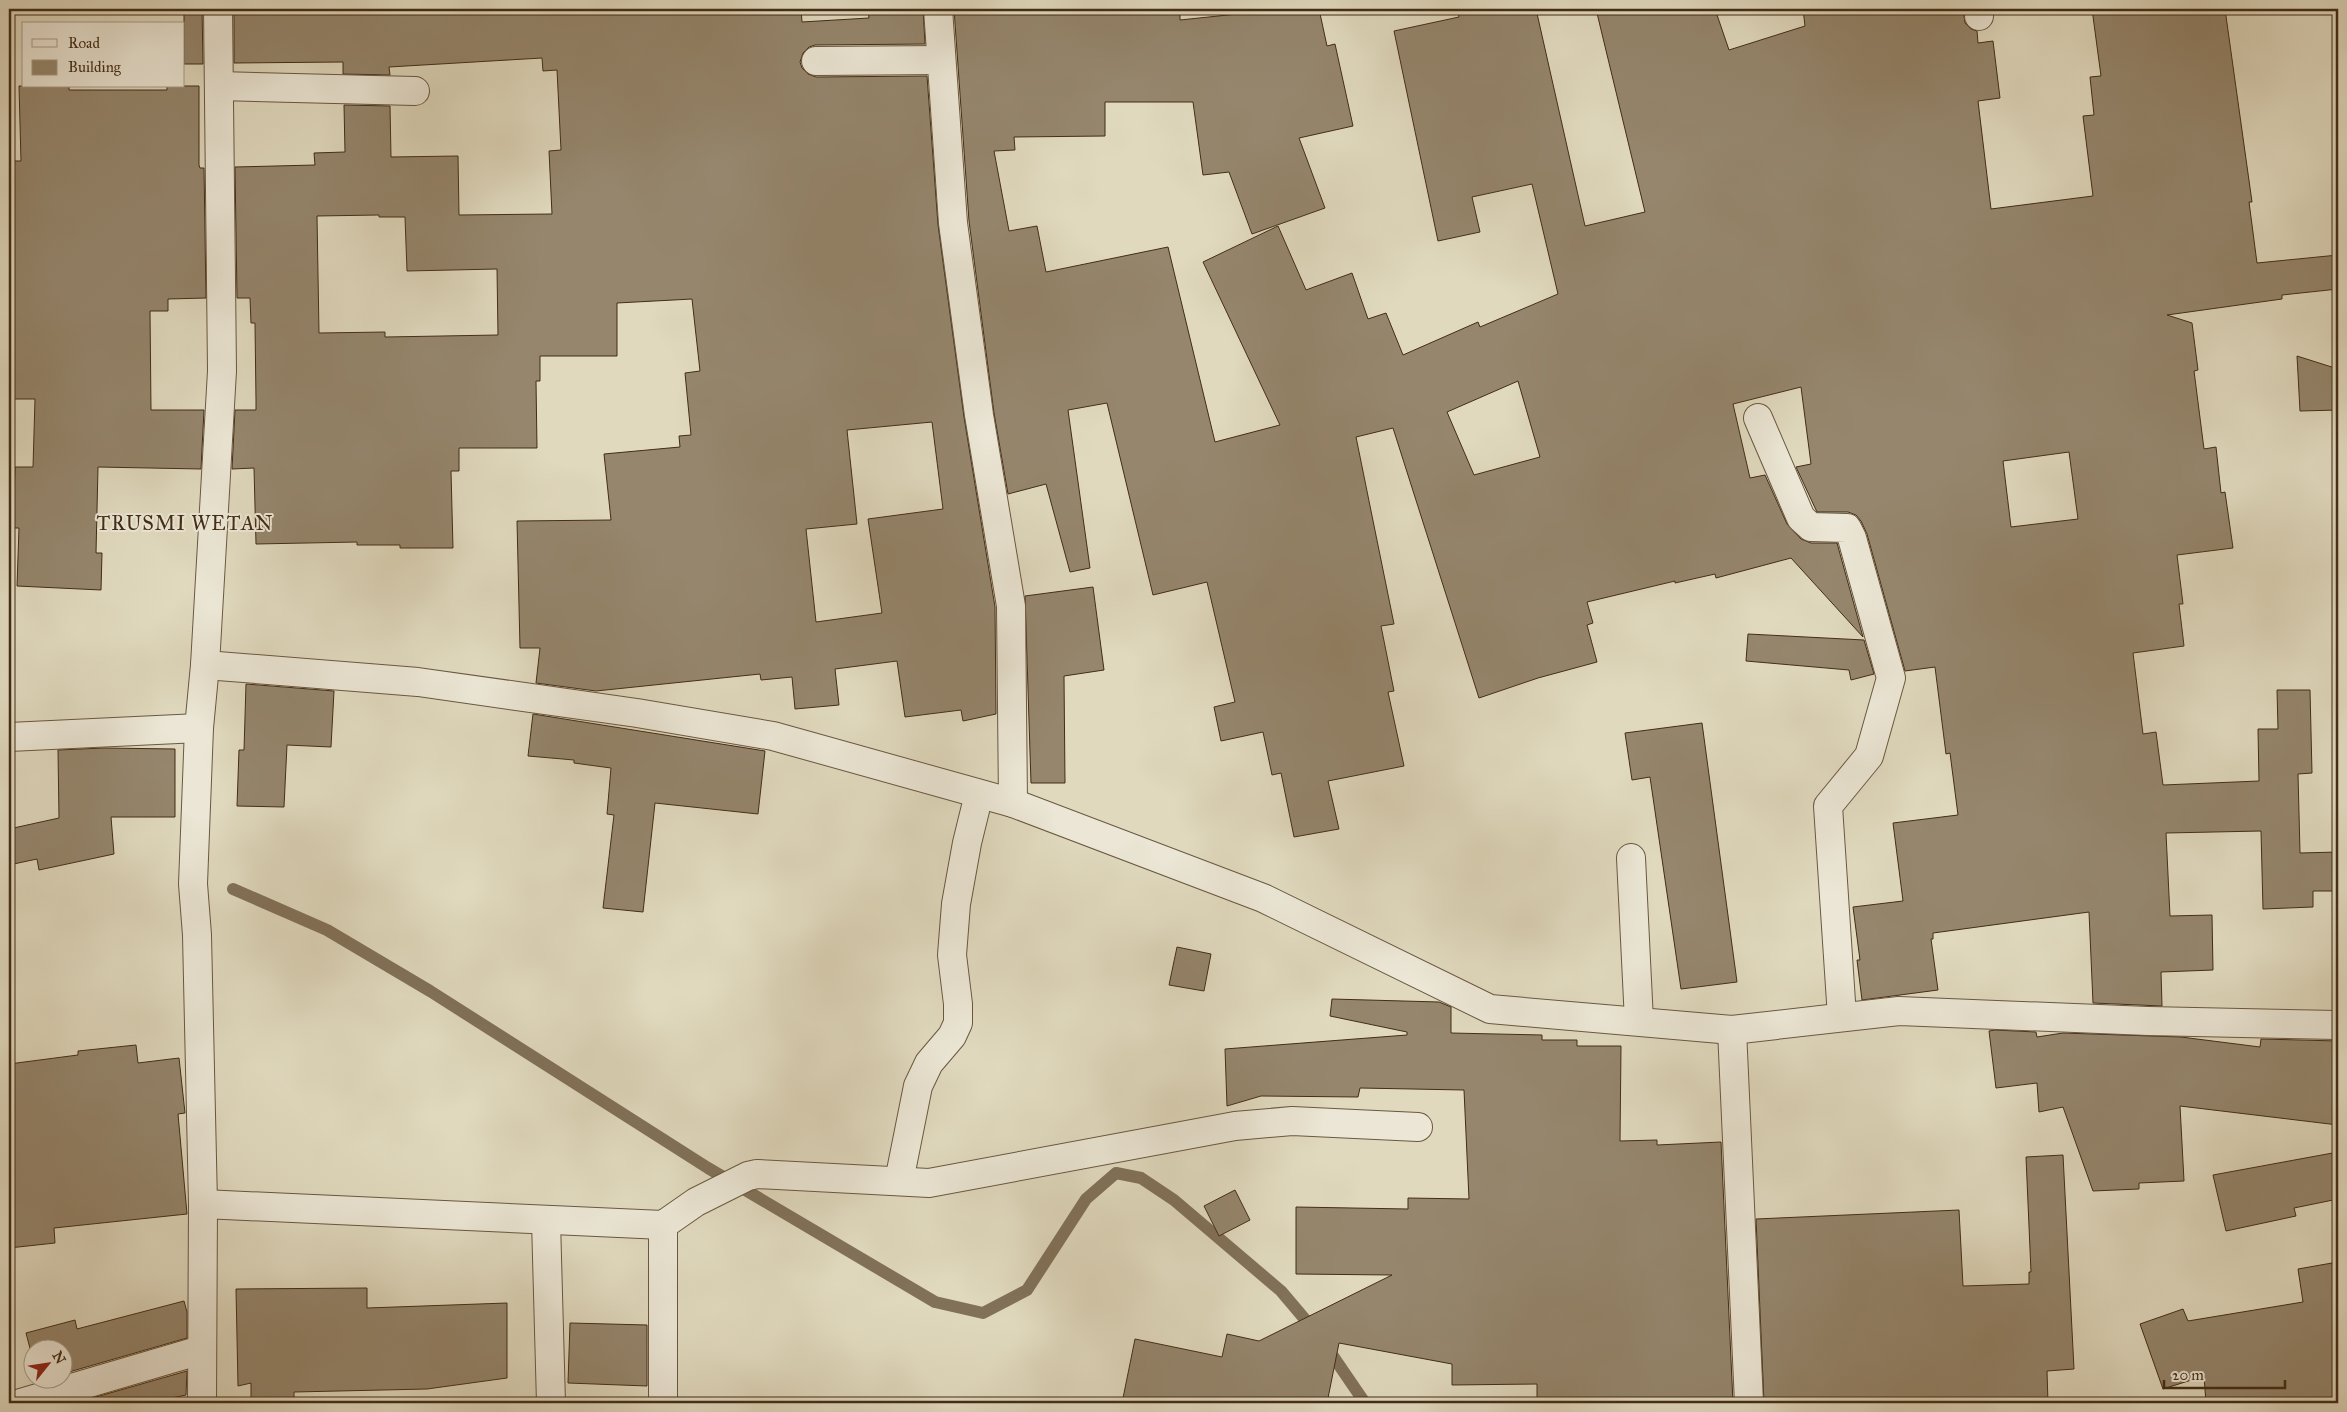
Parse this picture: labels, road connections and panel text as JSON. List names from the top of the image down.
{
  "districts": ["TRUSMI WETAN"],
  "legend": ["Road", "Building"],
  "scale_bar": "20 m",
  "north": "top right"
}
